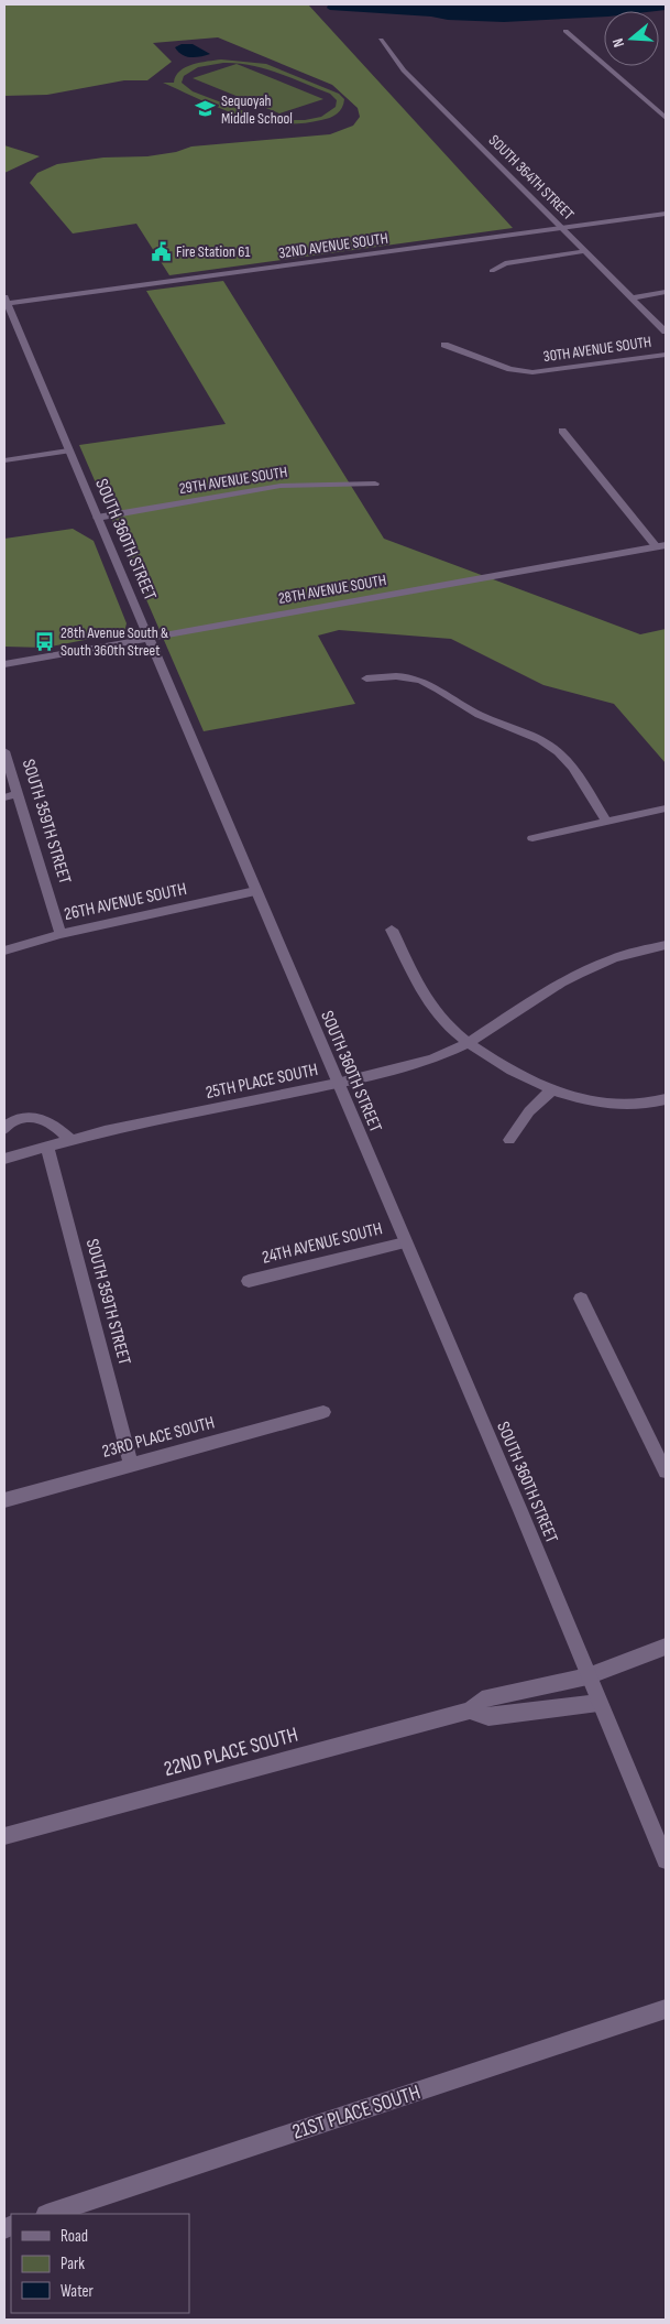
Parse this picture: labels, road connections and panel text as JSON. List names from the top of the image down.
{
  "streets": {
    "street": [
      "SOUTH 364TH STREET",
      "32ND AVENUE SOUTH",
      "30TH AVENUE SOUTH",
      "29TH AVENUE SOUTH",
      "SOUTH 360TH STREET",
      "28TH AVENUE SOUTH",
      "SOUTH 359TH STREET",
      "26TH AVENUE SOUTH",
      "25TH PLACE SOUTH",
      "24TH AVENUE SOUTH",
      "23RD PLACE SOUTH",
      "22ND PLACE SOUTH",
      "21ST PLACE SOUTH"
    ]
  },
  "crossings": [
    ["SOUTH 364TH STREET", "32ND AVENUE SOUTH"],
    ["32ND AVENUE SOUTH", "SOUTH 360TH STREET"],
    ["29TH AVENUE SOUTH", "SOUTH 360TH STREET"],
    ["SOUTH 360TH STREET", "28TH AVENUE SOUTH"],
    ["SOUTH 360TH STREET", "26TH AVENUE SOUTH"],
    ["SOUTH 360TH STREET", "25TH PLACE SOUTH"],
    ["SOUTH 360TH STREET", "24TH AVENUE SOUTH"],
    ["SOUTH 360TH STREET", "22ND PLACE SOUTH"],
    ["SOUTH 359TH STREET", "26TH AVENUE SOUTH"],
    ["SOUTH 359TH STREET", "25TH PLACE SOUTH"],
    ["SOUTH 359TH STREET", "23RD PLACE SOUTH"]
  ],
  "places": {
    "school or university": ["Sequoyah Middle School"],
    "public building": ["Fire Station 61"],
    "bus stop": ["28th Avenue South & South 360th Street"]
  },
  "legend": ["Road", "Park", "Water"],
  "north": "left"
}
